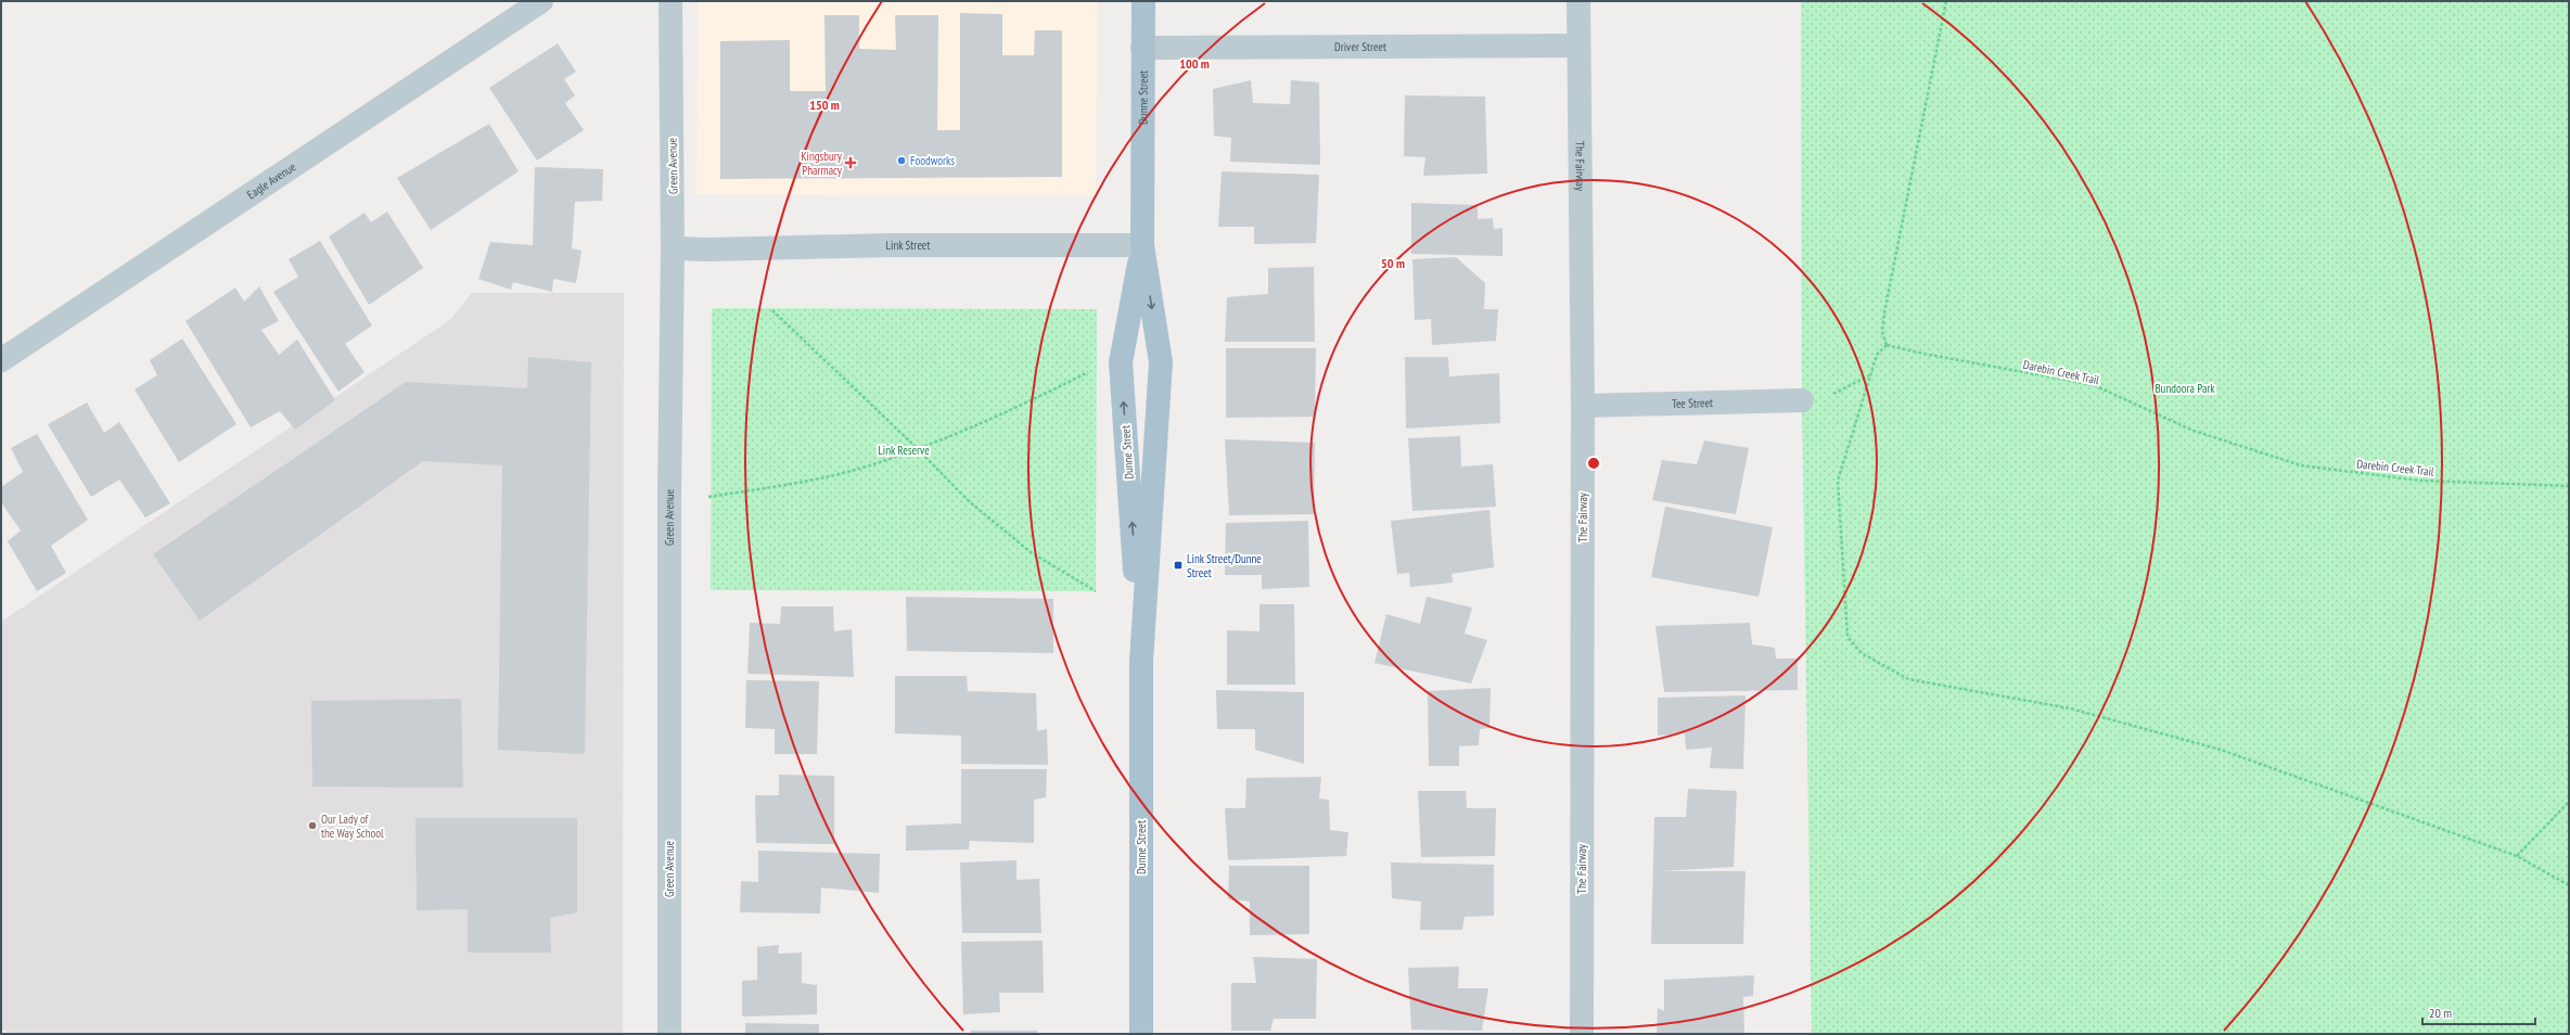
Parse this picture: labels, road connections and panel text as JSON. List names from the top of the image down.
{
  "streets": {
    "main road": ["Dunne Street"],
    "street": [
      "Driver Street",
      "Green Avenue",
      "The Fairway",
      "Eagle Avenue",
      "Link Street",
      "Tee Street"
    ],
    "path": ["Darebin Creek Trail"]
  },
  "crossings": [
    ["Driver Street", "Dunne Street"],
    ["Driver Street", "The Fairway"],
    ["Dunne Street", "Link Street"],
    ["Green Avenue", "Link Street"],
    ["The Fairway", "Tee Street"]
  ],
  "parks": ["Bundoora Park", "Link Reserve"],
  "places": {
    "other": ["Foodworks", "Our Lady of the Way School"],
    "health": ["Kingsbury Pharmacy"],
    "transit": ["Link Street/Dunne Street"]
  },
  "scale_bar": "20 m",
  "rings": ["100 m", "150 m", "50 m"]
}
